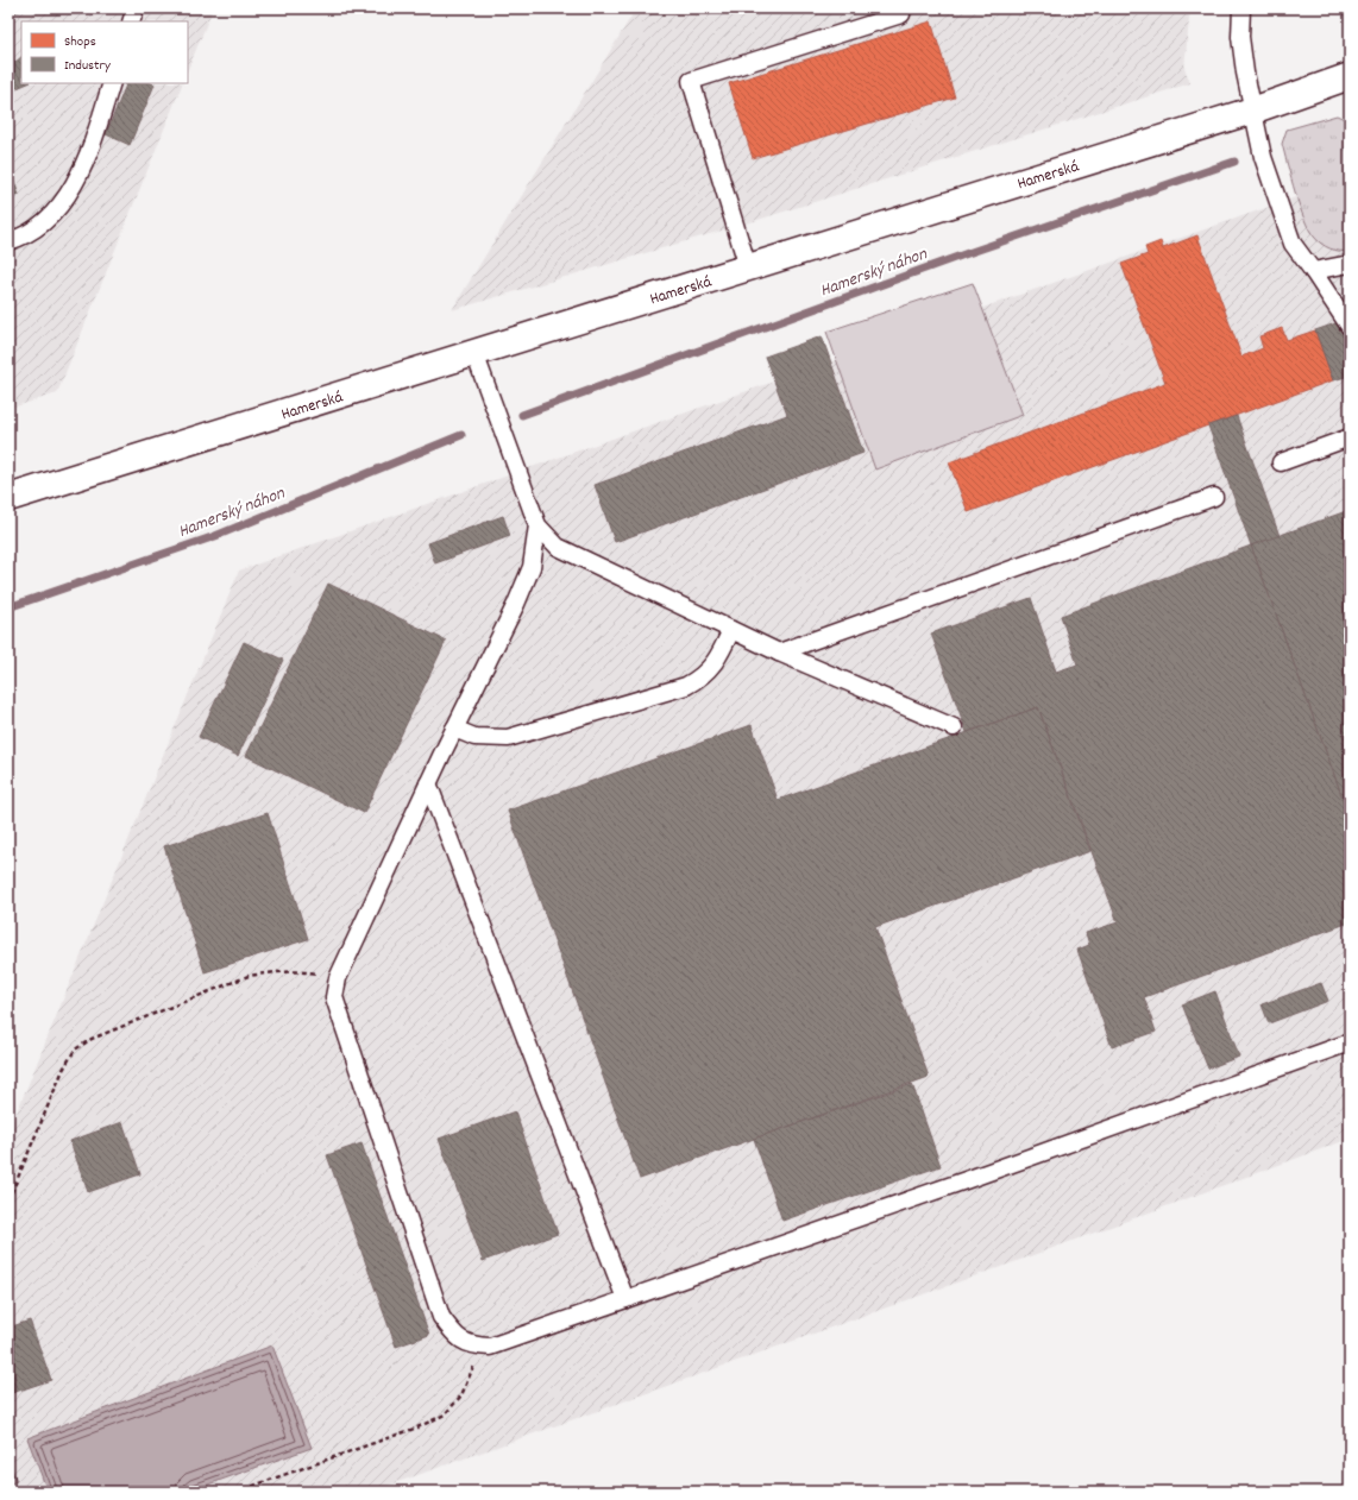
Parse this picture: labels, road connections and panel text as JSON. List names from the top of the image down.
{
  "streets": {
    "street": ["Hamerská"]
  },
  "water": ["Hamerský náhon"],
  "legend": ["Shops", "Industry"]
}
